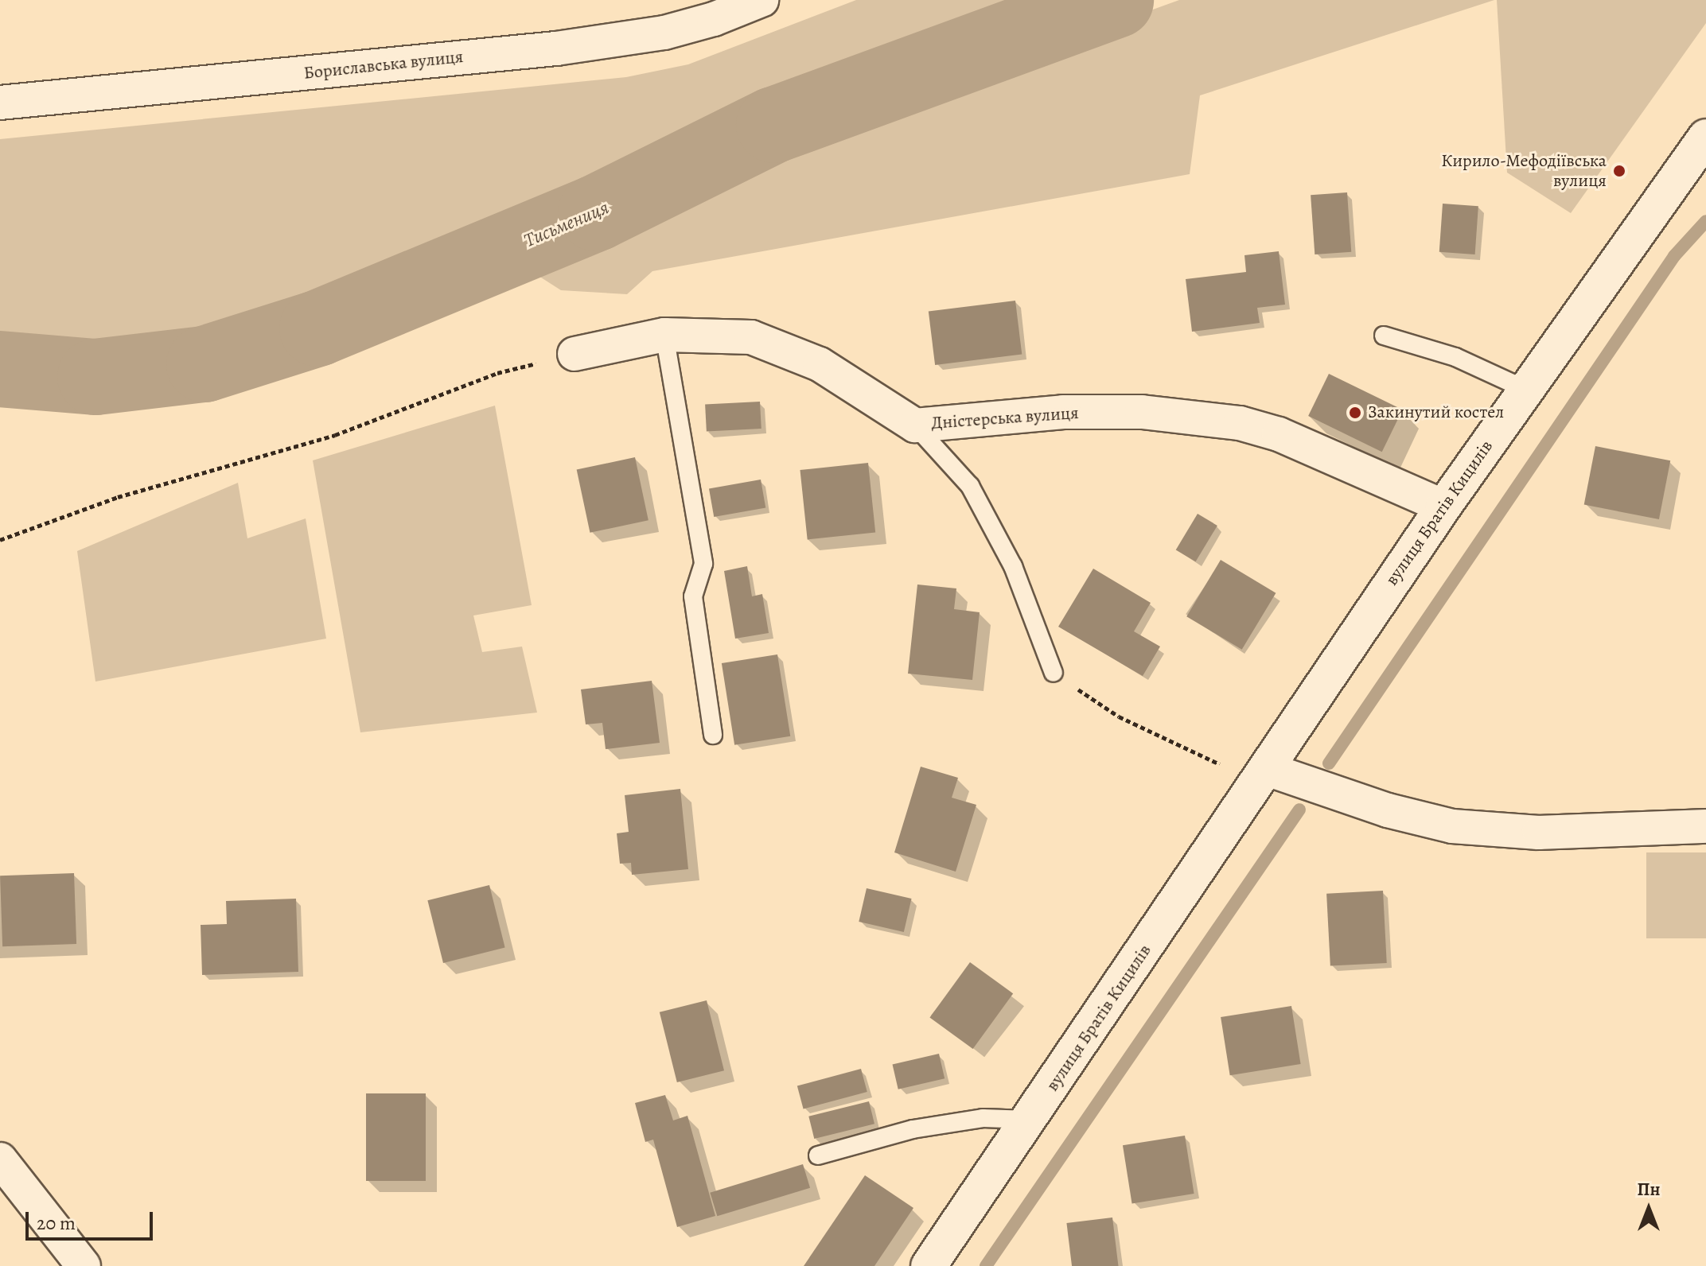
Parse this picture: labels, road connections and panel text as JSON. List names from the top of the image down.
{
  "streets": {
    "street": ["Бориславська вулиця", "Дністерська вулиця", "вулиця Братів Кицилів"]
  },
  "crossings": [
    ["Дністерська вулиця", "вулиця Братів Кицилів"]
  ],
  "water": ["Тисьмениця"],
  "places": ["Кирило-Мефодіївська вулиця", "Закинутий костел"],
  "scale_bar": "20 m",
  "north": "top"
}
